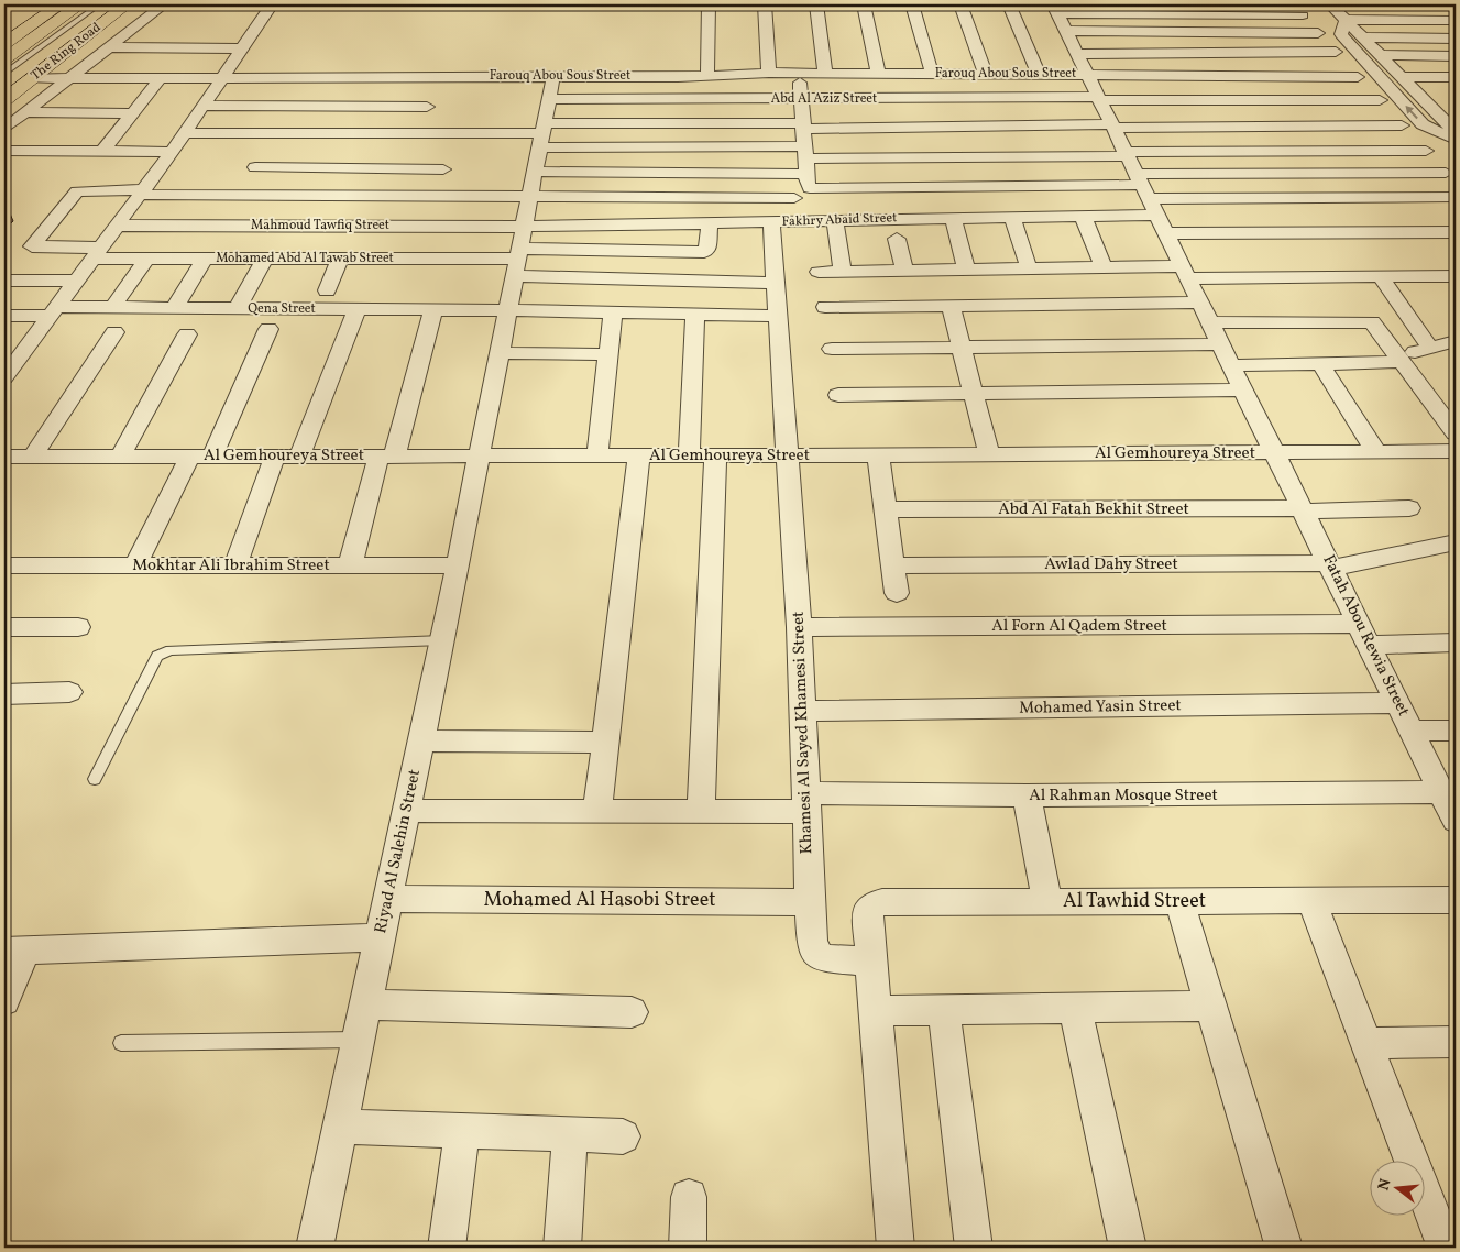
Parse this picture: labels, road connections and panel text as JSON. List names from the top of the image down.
{
  "streets": {
    "highway": ["The Ring Road"],
    "street": [
      "Farouq Abou Sous Street",
      "Abd Al Aziz Street",
      "Fakhry Abaid Street",
      "Mahmoud Tawfiq Street",
      "Mohamed Abd Al Tawab Street",
      "Qena Street",
      "Al Gemhoureya Street",
      "Abd Al Fatah Bekhit Street",
      "Awlad Dahy Street",
      "Mokhtar Ali Ibrahim Street",
      "Al Forn Al Qadem Street",
      "Fatah Abou Rewia Street",
      "Mohamed Yasin Street",
      "Khamesi Al Sayed Khamesi Street",
      "Al Rahman Mosque Street",
      "Riyad Al Salehin Street",
      "Mohamed Al Hasobi Street",
      "Al Tawhid Street"
    ]
  },
  "crossings": [
    ["The Ring Road", "Farouq Abou Sous Street"],
    ["Farouq Abou Sous Street", "Riyad Al Salehin Street"],
    ["Abd Al Aziz Street", "Riyad Al Salehin Street"],
    ["Fakhry Abaid Street", "Mahmoud Tawfiq Street"],
    ["Fakhry Abaid Street", "Mohamed Abd Al Tawab Street"],
    ["Fakhry Abaid Street", "Khamesi Al Sayed Khamesi Street"],
    ["Fakhry Abaid Street", "Riyad Al Salehin Street"],
    ["Mahmoud Tawfiq Street", "Riyad Al Salehin Street"],
    ["Mohamed Abd Al Tawab Street", "Riyad Al Salehin Street"],
    ["Qena Street", "Khamesi Al Sayed Khamesi Street"],
    ["Qena Street", "Riyad Al Salehin Street"],
    ["Al Gemhoureya Street", "Fatah Abou Rewia Street"],
    ["Al Gemhoureya Street", "Khamesi Al Sayed Khamesi Street"],
    ["Al Gemhoureya Street", "Riyad Al Salehin Street"],
    ["Abd Al Fatah Bekhit Street", "Fatah Abou Rewia Street"],
    ["Awlad Dahy Street", "Fatah Abou Rewia Street"],
    ["Mokhtar Ali Ibrahim Street", "Riyad Al Salehin Street"],
    ["Al Forn Al Qadem Street", "Fatah Abou Rewia Street"],
    ["Al Forn Al Qadem Street", "Khamesi Al Sayed Khamesi Street"],
    ["Fatah Abou Rewia Street", "Mohamed Yasin Street"],
    ["Fatah Abou Rewia Street", "Al Rahman Mosque Street"],
    ["Mohamed Yasin Street", "Khamesi Al Sayed Khamesi Street"],
    ["Khamesi Al Sayed Khamesi Street", "Al Rahman Mosque Street"],
    ["Khamesi Al Sayed Khamesi Street", "Mohamed Al Hasobi Street"],
    ["Khamesi Al Sayed Khamesi Street", "Al Tawhid Street"],
    ["Al Rahman Mosque Street", "Riyad Al Salehin Street"],
    ["Riyad Al Salehin Street", "Mohamed Al Hasobi Street"]
  ],
  "north": "left"
}
